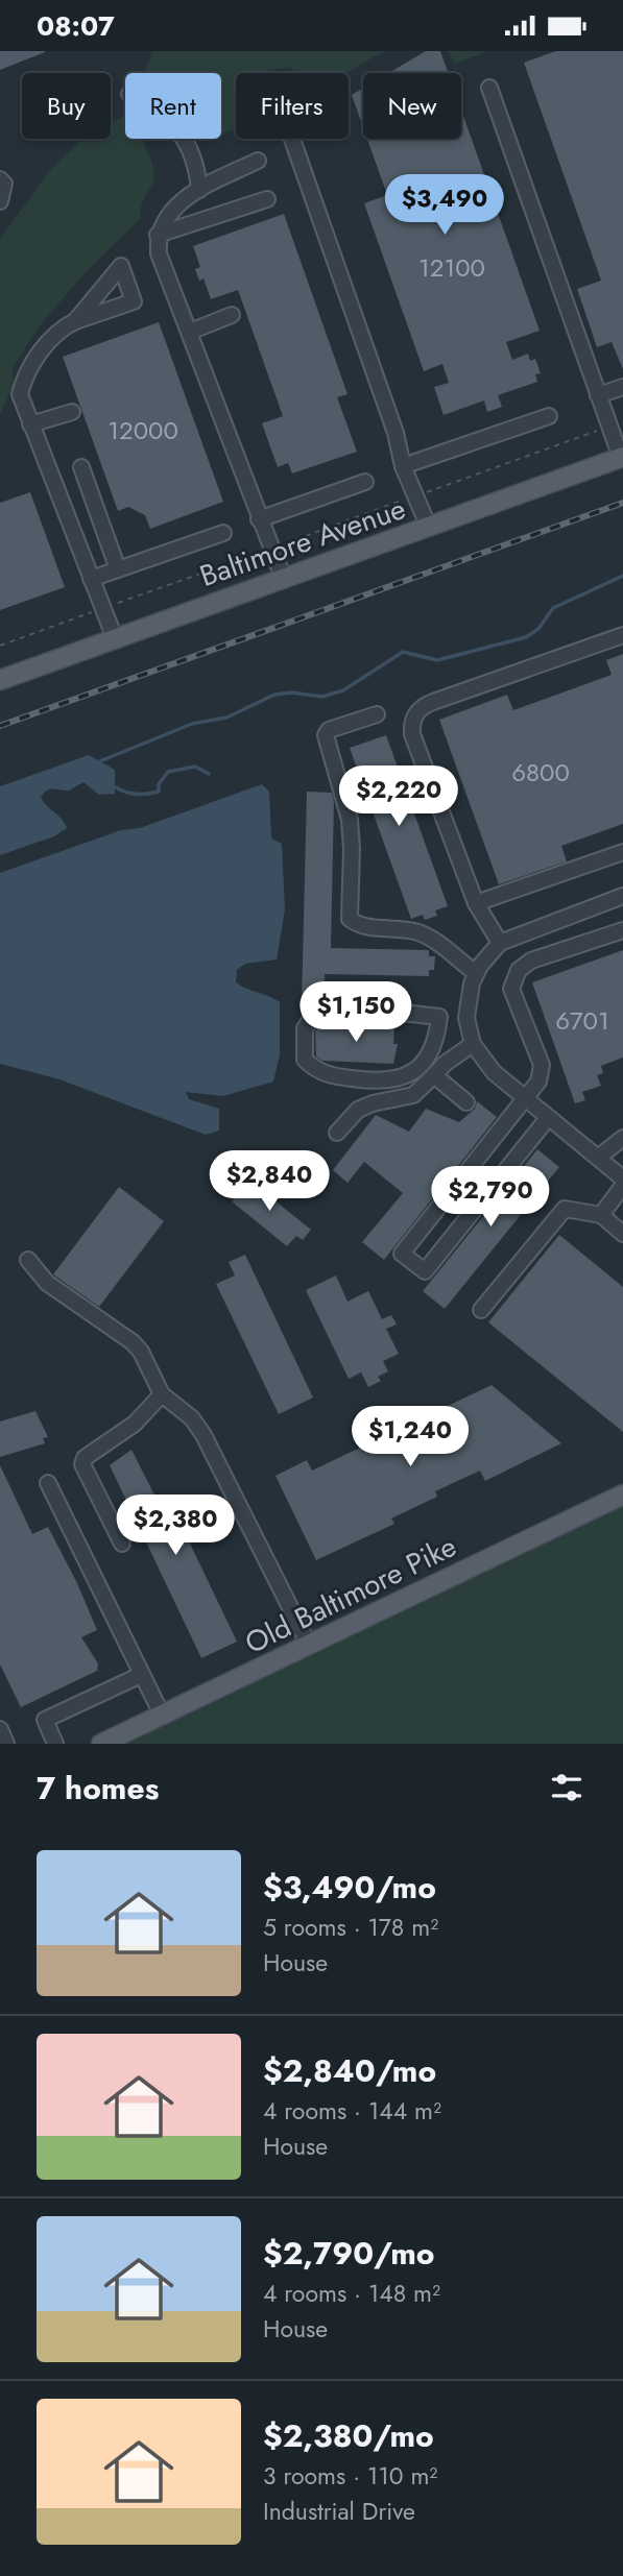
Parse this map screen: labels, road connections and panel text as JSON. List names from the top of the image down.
{
  "streets": {
    "main road": ["Baltimore Avenue", "Old Baltimore Pike"]
  },
  "house_numbers": [
    "12100",
    "12000",
    "6800",
    "6701"
  ],
  "page": {
    "status": "08:07",
    "chip": [
      "Buy",
      "Rent",
      "Filters",
      "New"
    ],
    "price": [
      "$3,490",
      "$2,220",
      "$1,150",
      "$2,840",
      "$2,790",
      "$1,240",
      "$2,380"
    ],
    "heading": "7 homes",
    "list": [
      {
        "name": "$3,490/mo",
        "note": "5 rooms · 178 m² · House"
      },
      {
        "name": "$2,840/mo",
        "note": "4 rooms · 144 m² · House"
      },
      {
        "name": "$2,790/mo",
        "note": "4 rooms · 148 m² · House"
      },
      {
        "name": "$2,380/mo",
        "note": "3 rooms · 110 m² · Industrial Drive"
      }
    ]
  }
}
